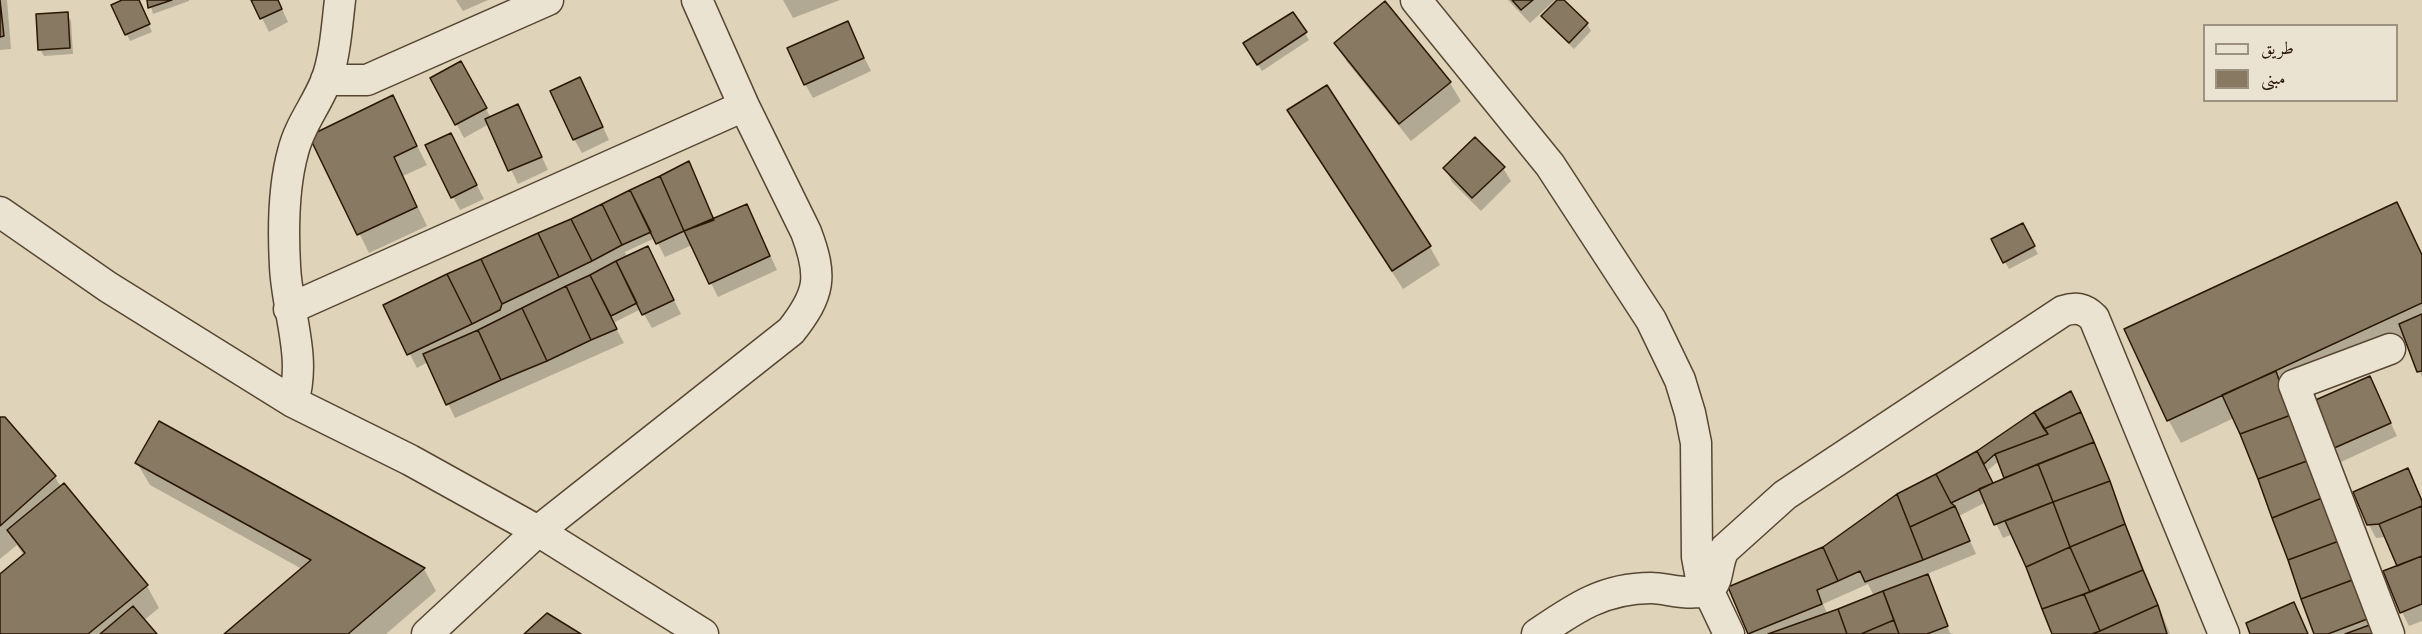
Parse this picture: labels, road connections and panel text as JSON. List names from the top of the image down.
{
  "legend": ["طريق", "مبنى"]
}
